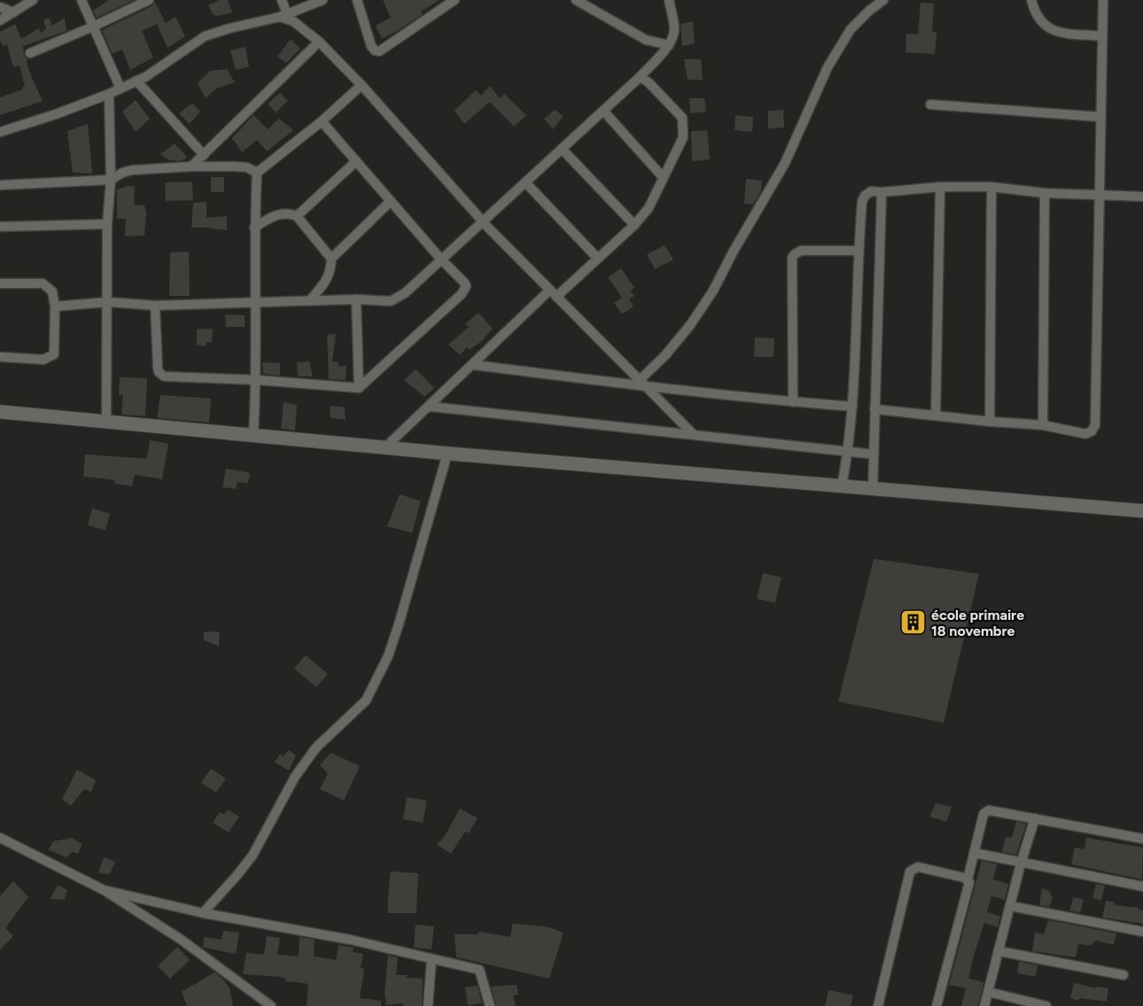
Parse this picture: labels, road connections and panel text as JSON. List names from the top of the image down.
{
  "places": {
    "building": ["école primaire 18 novembre"]
  }
}
